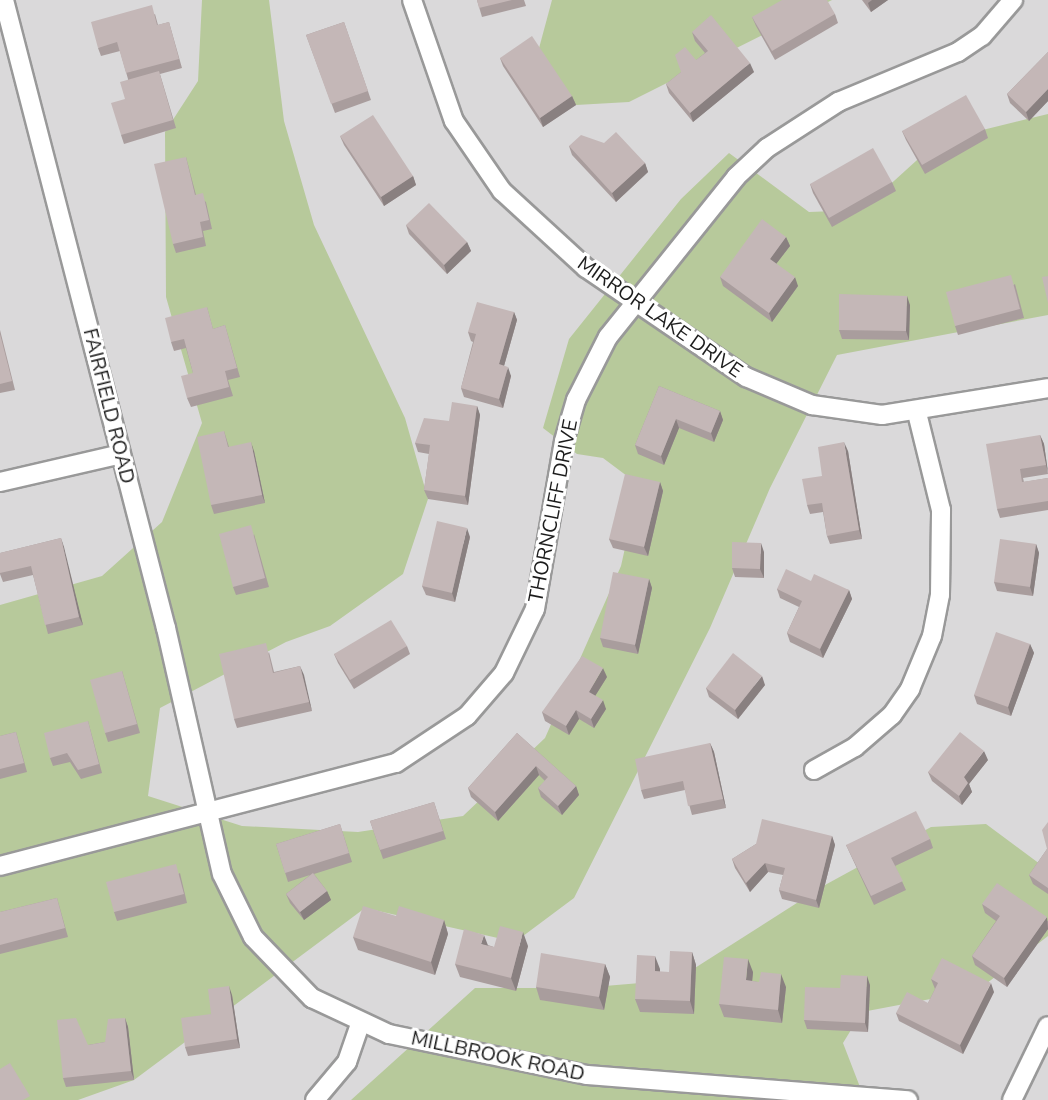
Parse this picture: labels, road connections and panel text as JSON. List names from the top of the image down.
{
  "streets": {
    "street": [
      "MIRROR LAKE DRIVE",
      "FAIRFIELD ROAD",
      "THORNCLIFF DRIVE",
      "MILLBROOK ROAD"
    ]
  },
  "crossings": [
    ["MIRROR LAKE DRIVE", "THORNCLIFF DRIVE"],
    ["FAIRFIELD ROAD", "THORNCLIFF DRIVE"],
    ["FAIRFIELD ROAD", "MILLBROOK ROAD"],
    ["THORNCLIFF DRIVE", "MILLBROOK ROAD"]
  ]
}
